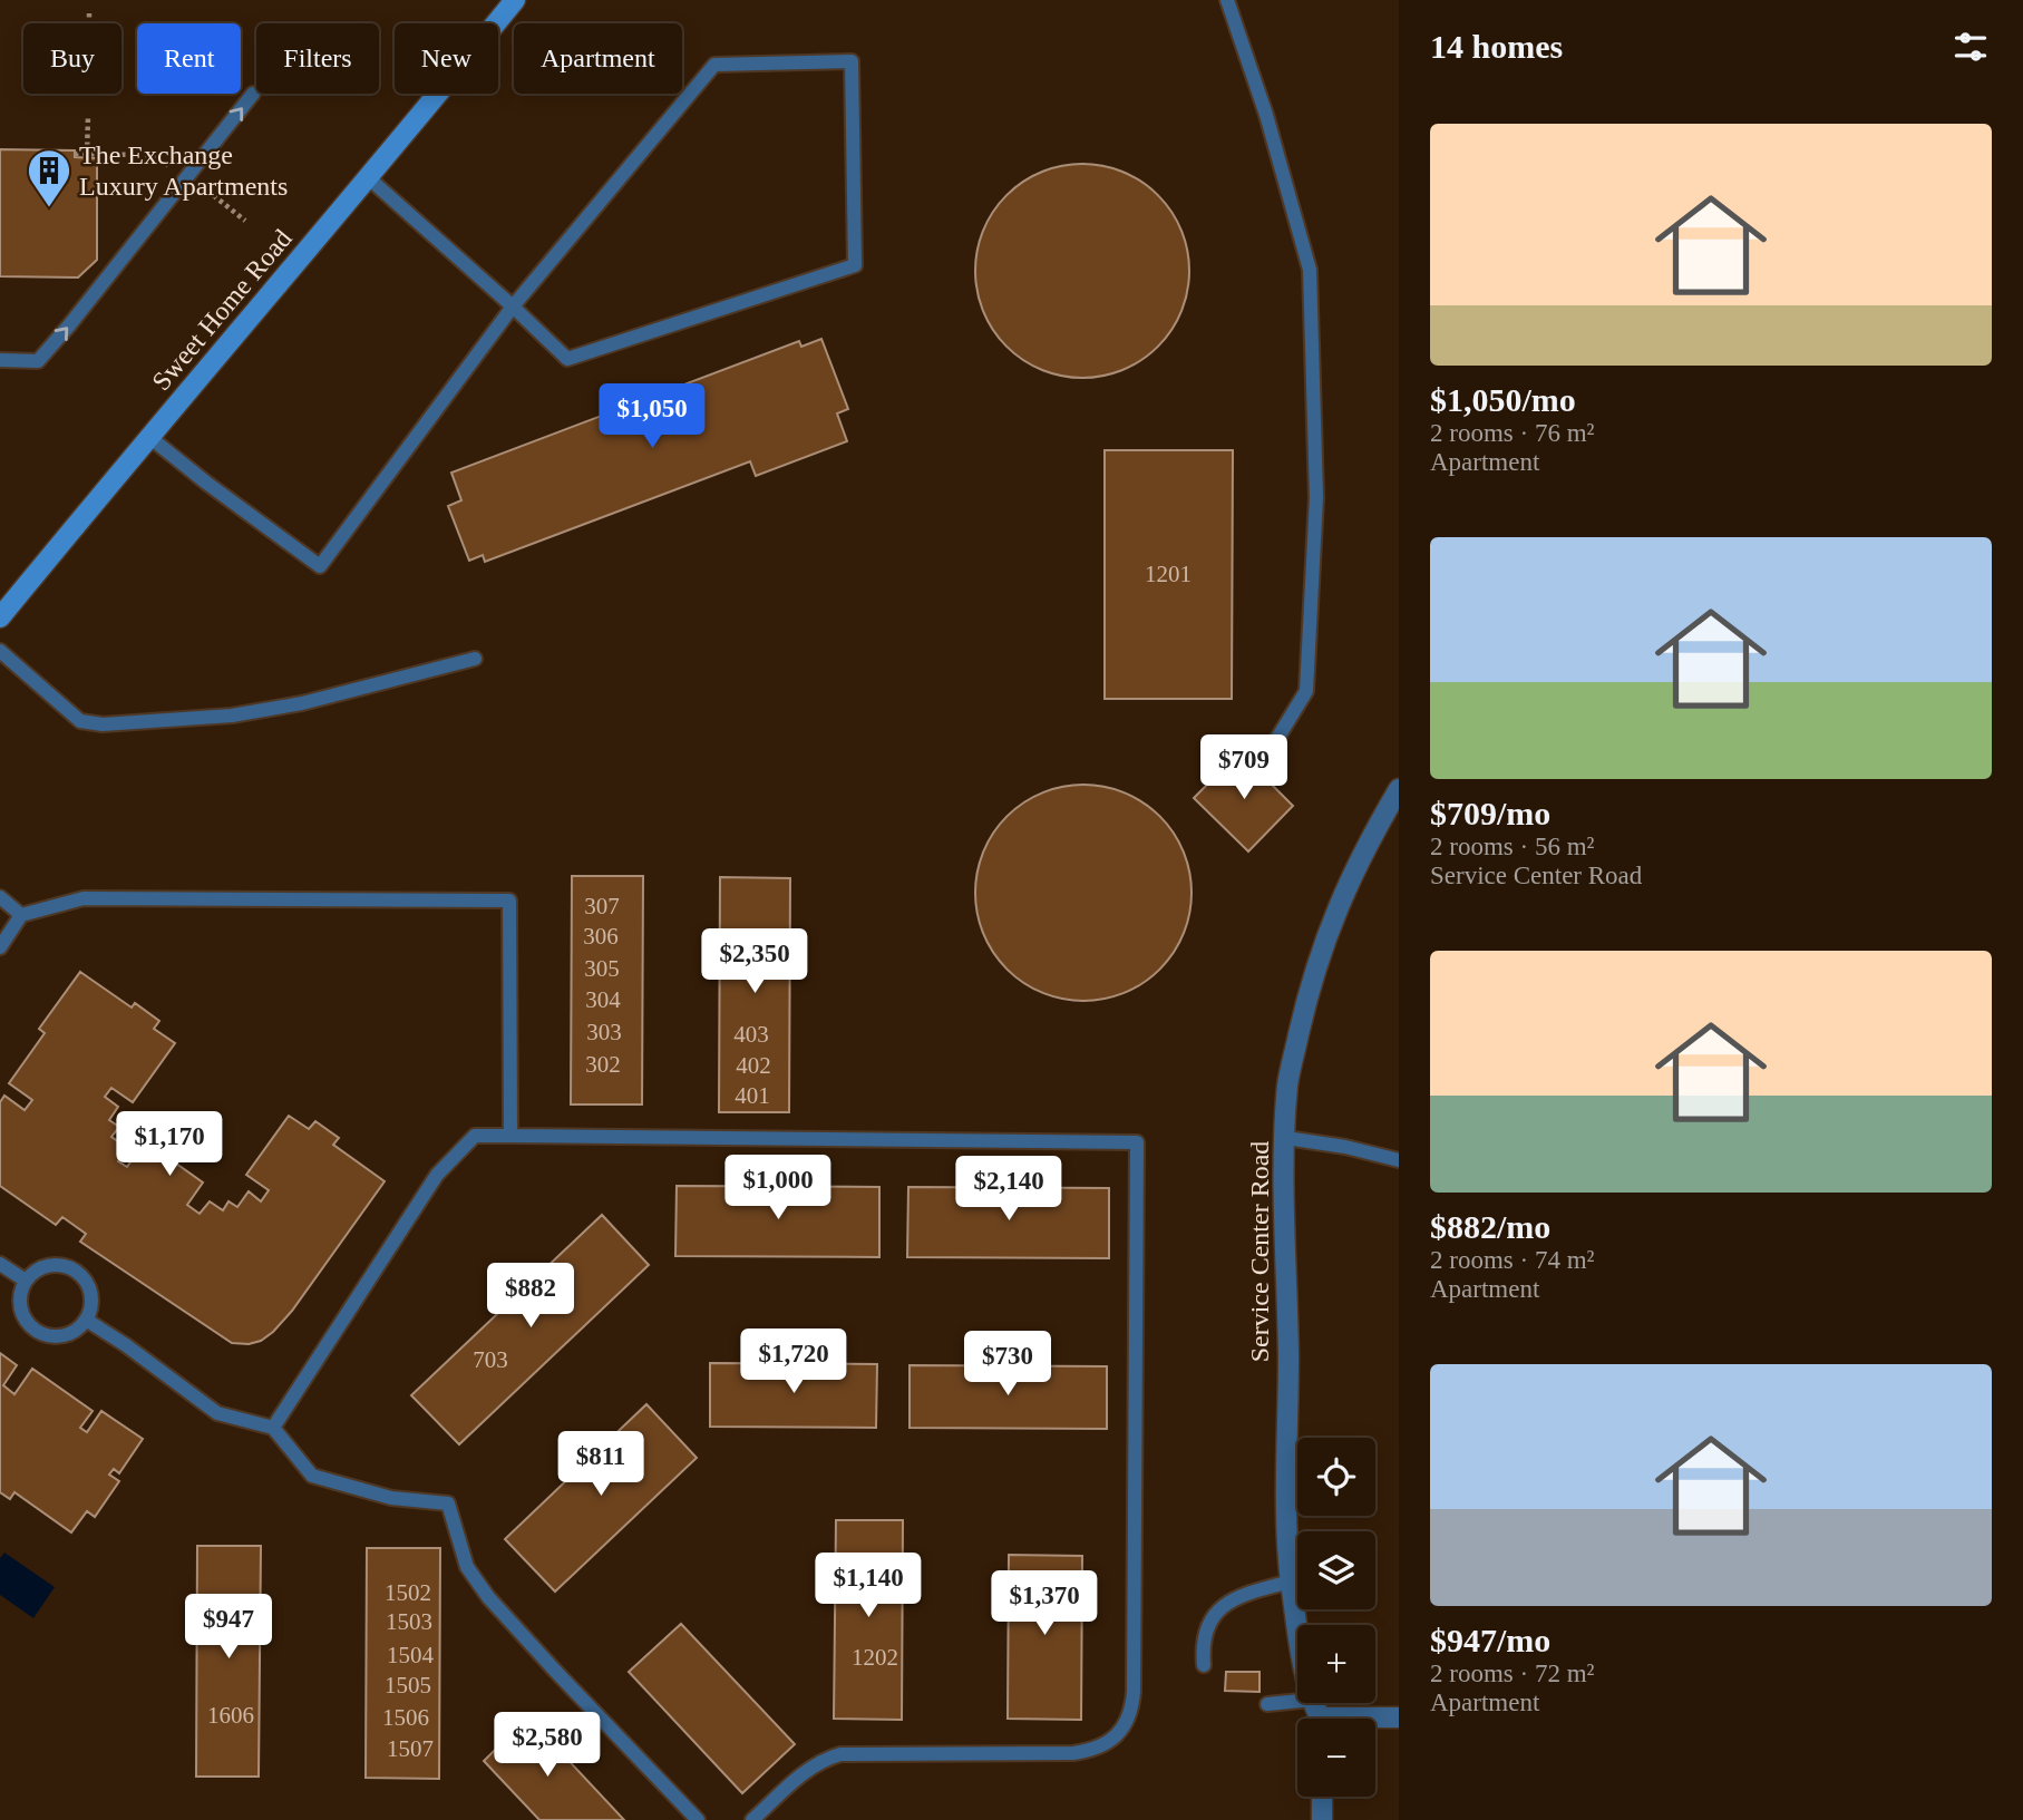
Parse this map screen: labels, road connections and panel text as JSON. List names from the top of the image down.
{
  "streets": {
    "main road": ["Sweet Home Road"],
    "street": ["Service Center Road"]
  },
  "places": {
    "building": ["The Exchange Luxury Apartments"]
  },
  "house_numbers": [
    "1201",
    "307",
    "306",
    "305",
    "304",
    "303",
    "403",
    "302",
    "402",
    "401",
    "703",
    "1502",
    "1503",
    "1504",
    "1202",
    "1505",
    "1606",
    "1506",
    "1507"
  ],
  "page": {
    "heading": "14 homes",
    "chip": [
      "Buy",
      "Rent",
      "Filters",
      "New",
      "Apartment"
    ],
    "list": [
      {
        "name": "$1,050/mo",
        "note": "2 rooms · 76 m² · Apartment"
      },
      {
        "name": "$709/mo",
        "note": "2 rooms · 56 m² · Service Center Road"
      },
      {
        "name": "$882/mo",
        "note": "2 rooms · 74 m² · Apartment"
      },
      {
        "name": "$947/mo",
        "note": "2 rooms · 72 m² · Apartment"
      }
    ],
    "price": [
      "$1,050",
      "$709",
      "$2,350",
      "$1,170",
      "$1,000",
      "$2,140",
      "$882",
      "$1,720",
      "$730",
      "$811",
      "$1,140",
      "$1,370",
      "$947",
      "$2,580"
    ],
    "map_buttons": ["+", "−"]
  }
}
